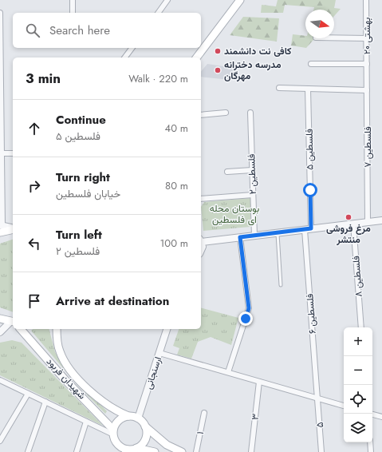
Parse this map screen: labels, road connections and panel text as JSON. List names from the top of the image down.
{
  "streets": {
    "main road": ["شهيدان فربود"],
    "street": [
      "بهشتی ۲۰",
      "فلسطین ۷",
      "فلسطین ۵",
      "فلسطین ۲",
      "فلسطین ۸",
      "فلسطین ۶",
      "ارسنجانی",
      "۳",
      "۵",
      "۱"
    ]
  },
  "crossings": [
    ["بهشتی ۲۰", "فلسطین ۷"],
    ["فلسطین ۶", "۵"],
    ["ارسنجانی", "شهيدان فربود"]
  ],
  "parks": ["بوستان محله ای فلسطین"],
  "places": ["کافی نت دانشمند", "مدرسه دخترانه مهرگان", "مرغ فروشی منتشر"],
  "north": "right",
  "page": {
    "search": "Search here",
    "heading": ["3 min", "Walk · 220 m"],
    "list": [
      ["Continue", "فلسطین ۵", "40 m"],
      ["Turn right", "خیابان فلسطین", "80 m"],
      ["Turn left", "فلسطین ۲", "100 m"],
      "Arrive at destination"
    ],
    "map_buttons": ["+", "−"]
  }
}
